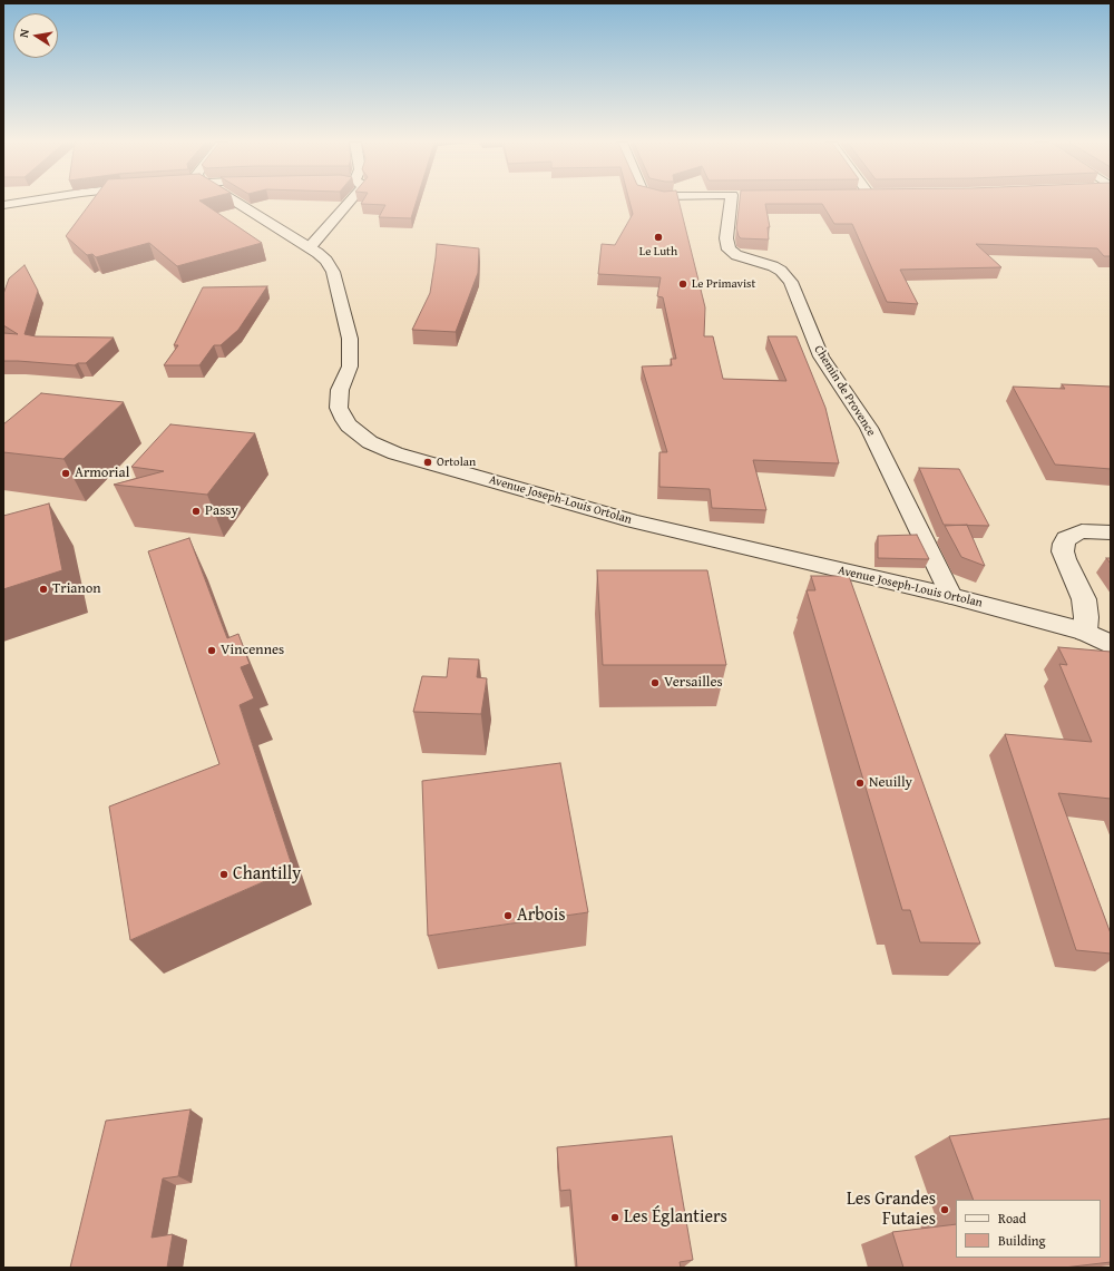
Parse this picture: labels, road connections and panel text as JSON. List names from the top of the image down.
{
  "streets": {
    "street": ["Chemin de Provence", "Avenue Joseph-Louis Ortolan"]
  },
  "crossings": [
    ["Chemin de Provence", "Avenue Joseph-Louis Ortolan"]
  ],
  "places": [
    "Le Luth",
    "Le Primavist",
    "Ortolan",
    "Armorial",
    "Passy",
    "Trianon",
    "Vincennes",
    "Versailles",
    "Neuilly",
    "Chantilly",
    "Arbois",
    "Les Grandes Futaies",
    "Les Églantiers"
  ],
  "legend": ["Road", "Building"],
  "north": "left"
}
